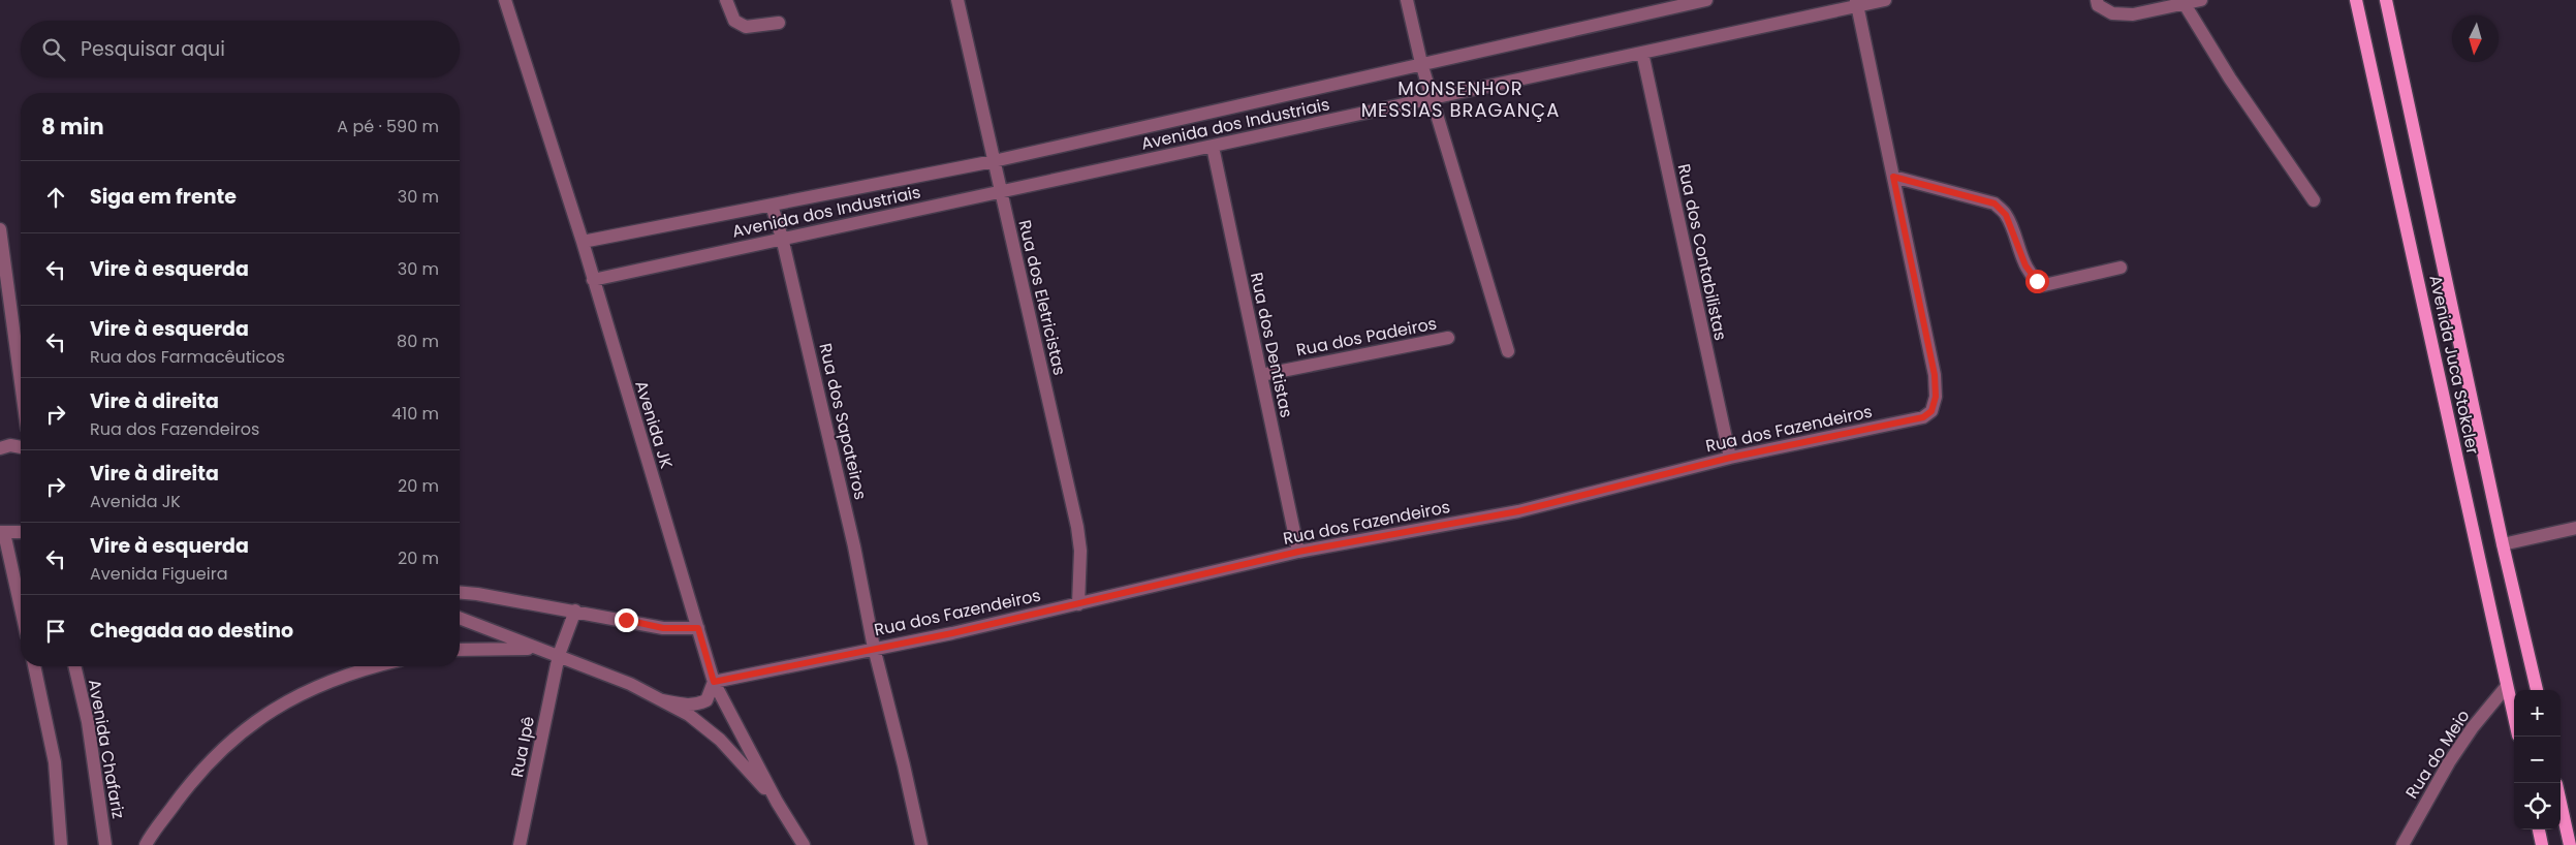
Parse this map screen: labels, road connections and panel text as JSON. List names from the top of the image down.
{
  "streets": {
    "main road": ["Avenida Juca Stokcler"],
    "street": [
      "Avenida dos Industriais",
      "Rua dos Contabilistas",
      "Rua dos Eletricistas",
      "Rua dos Padeiros",
      "Rua dos Dentistas",
      "Rua dos Sapateiros",
      "Avenida JK",
      "Rua dos Fazendeiros",
      "Rua Ipê",
      "Avenida Chafariz",
      "Rua do Meio"
    ]
  },
  "crossings": [
    ["Avenida dos Industriais", "Rua dos Contabilistas"],
    ["Avenida dos Industriais", "Rua dos Eletricistas"],
    ["Avenida dos Industriais", "Rua dos Dentistas"],
    ["Avenida dos Industriais", "Rua dos Sapateiros"],
    ["Avenida dos Industriais", "Avenida JK"],
    ["Rua dos Contabilistas", "Rua dos Fazendeiros"],
    ["Rua dos Eletricistas", "Rua dos Fazendeiros"],
    ["Rua dos Padeiros", "Rua dos Dentistas"],
    ["Rua dos Dentistas", "Rua dos Fazendeiros"],
    ["Avenida Juca Stokcler", "Rua do Meio"],
    ["Rua dos Sapateiros", "Rua dos Fazendeiros"],
    ["Avenida JK", "Rua dos Fazendeiros"]
  ],
  "districts": ["MONSENHOR MESSIAS BRAGANÇA"],
  "north": "bottom",
  "page": {
    "search": "Pesquisar aqui",
    "heading": ["8 min", "A pé · 590 m"],
    "list": [
      ["Siga em frente", "30 m"],
      ["Vire à esquerda", "30 m"],
      ["Vire à esquerda", "Rua dos Farmacêuticos", "80 m"],
      ["Vire à direita", "Rua dos Fazendeiros", "410 m"],
      ["Vire à direita", "Avenida JK", "20 m"],
      ["Vire à esquerda", "Avenida Figueira", "20 m"],
      "Chegada ao destino"
    ],
    "map_buttons": ["+", "−"]
  }
}
